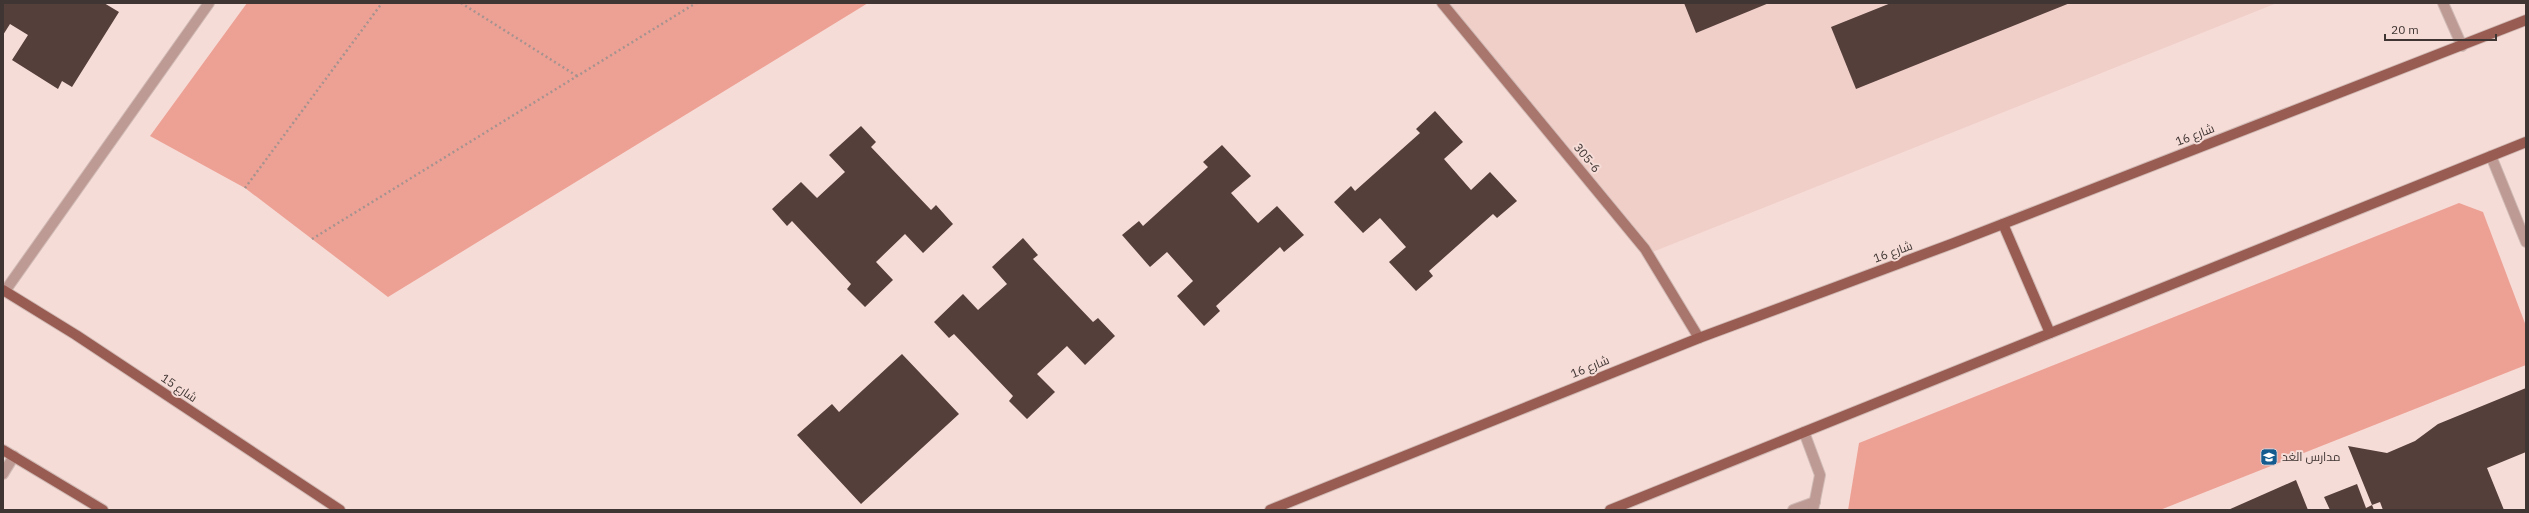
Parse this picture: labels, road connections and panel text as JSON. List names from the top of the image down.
{
  "streets": {
    "main road": ["شارع 16", "شارع 15"],
    "street": ["305-6"]
  },
  "crossings": [
    ["شارع 16", "305-6"]
  ],
  "places": {
    "school or university": ["مدارس الغد"]
  },
  "scale_bar": "20 m"
}
